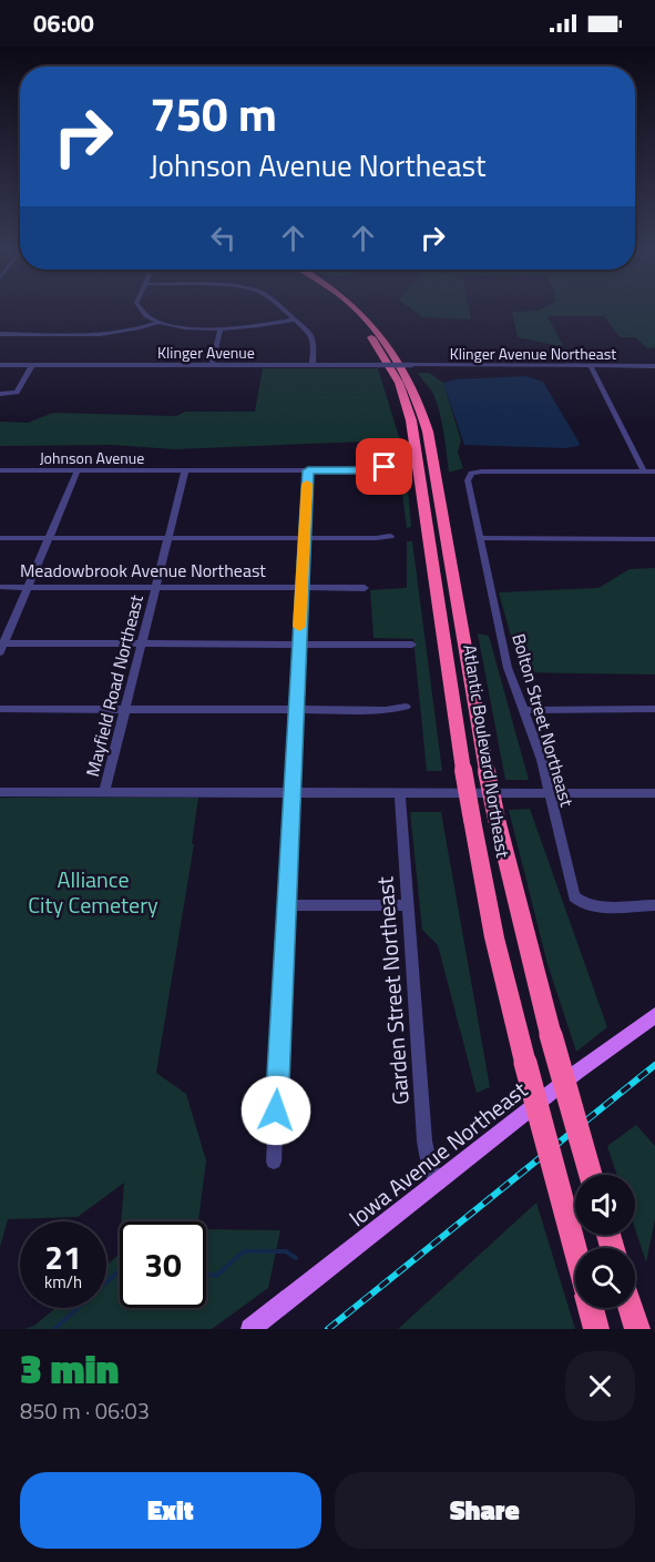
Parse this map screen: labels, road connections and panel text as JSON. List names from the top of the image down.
{
  "streets": {
    "highway": ["Atlantic Boulevard Northeast"],
    "main road": ["Iowa Avenue Northeast"],
    "street": [
      "Klinger Avenue",
      "Klinger Avenue Northeast",
      "Johnson Avenue",
      "Meadowbrook Avenue Northeast",
      "Mayfield Road Northeast",
      "Bolton Street Northeast",
      "Garden Street Northeast"
    ]
  },
  "crossings": [
    ["Klinger Avenue", "Klinger Avenue Northeast"],
    ["Johnson Avenue", "Mayfield Road Northeast"],
    ["Meadowbrook Avenue Northeast", "Mayfield Road Northeast"],
    ["Garden Street Northeast", "Iowa Avenue Northeast"]
  ],
  "parks": ["Alliance City Cemetery"],
  "page": {
    "status": "06:00",
    "turn": ["750 m", "Johnson Avenue Northeast"],
    "speed": "21 km/h",
    "limit": "30",
    "heading": ["3 min", "850 m · 06:03"],
    "buttons": ["Exit", "Share"]
  }
}
